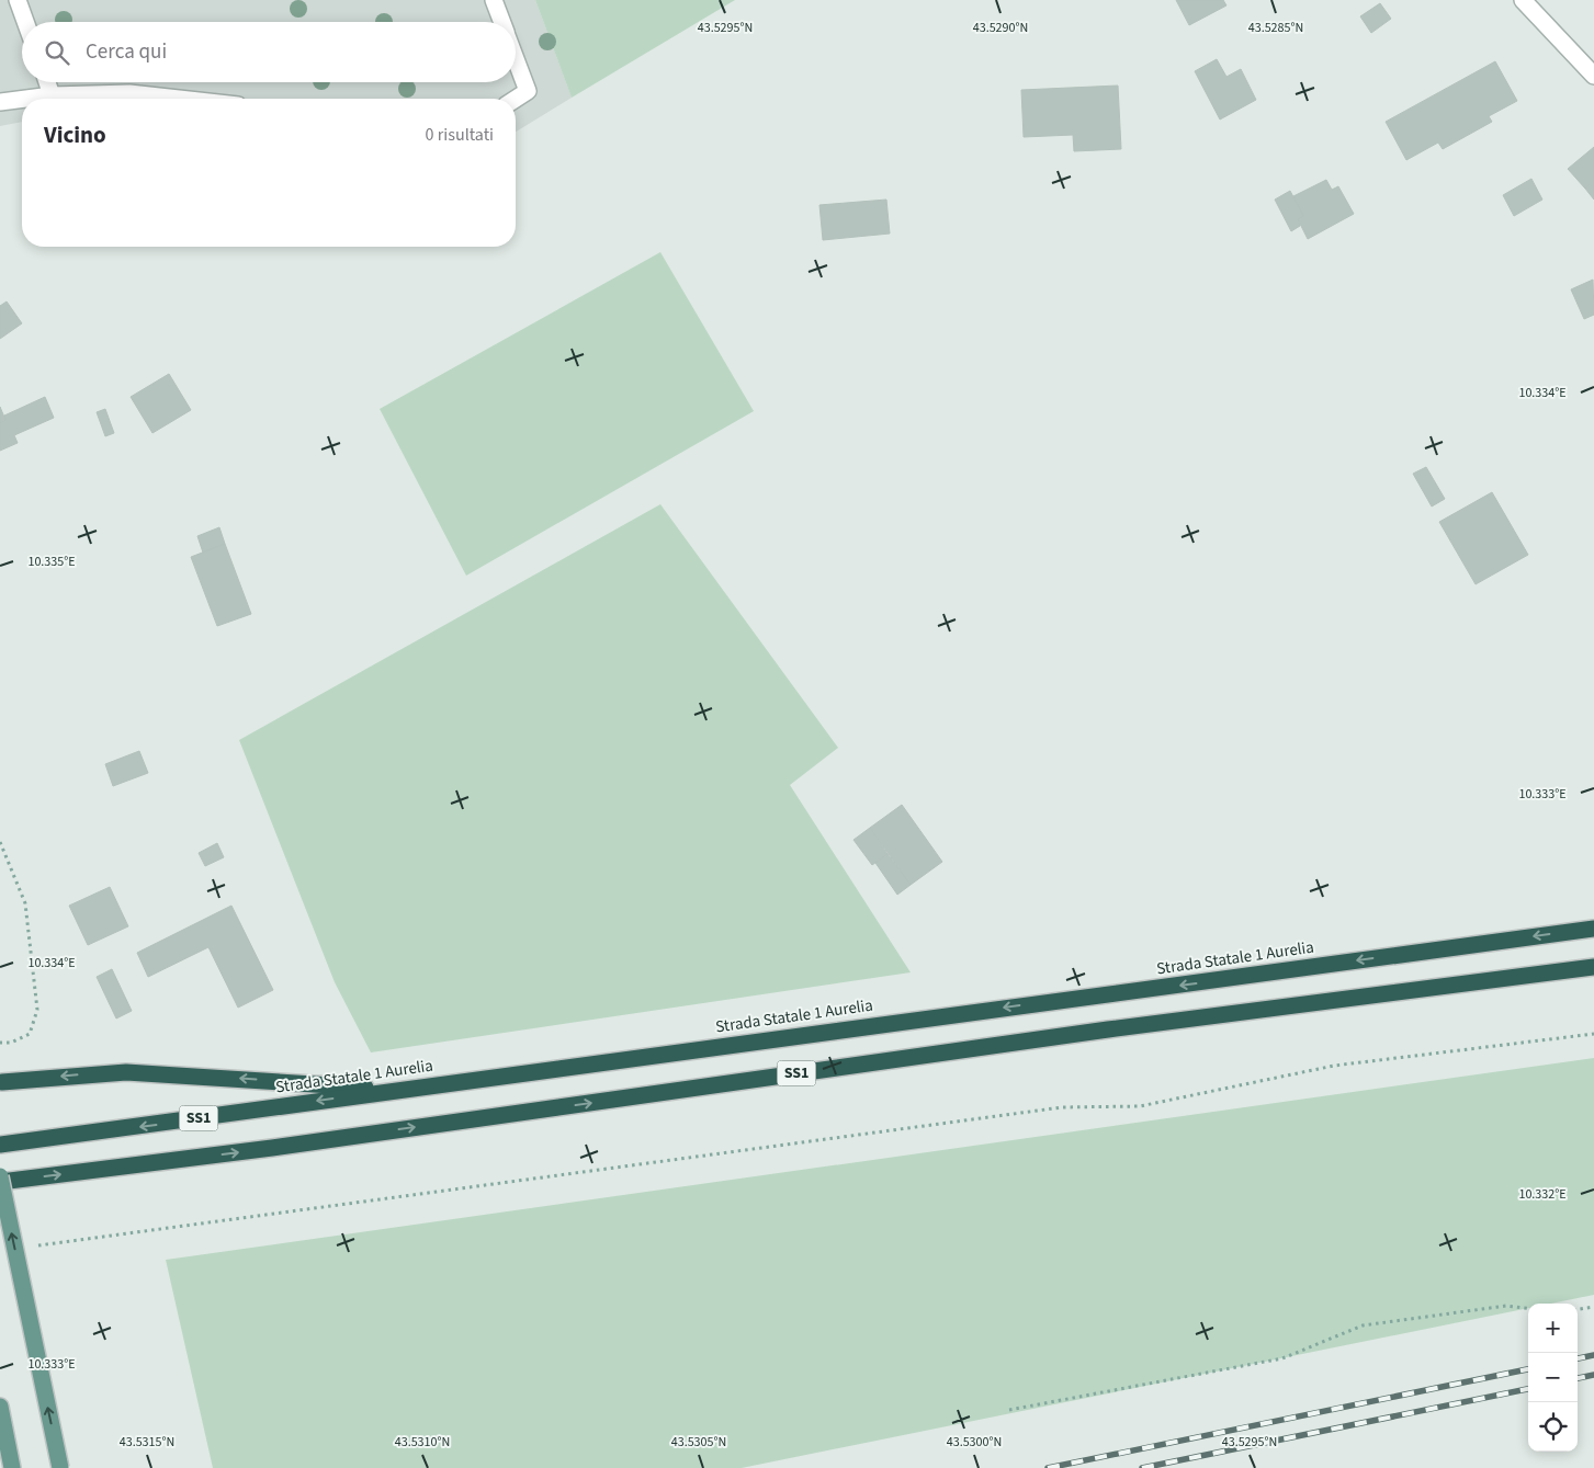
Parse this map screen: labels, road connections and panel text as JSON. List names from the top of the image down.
{
  "streets": {
    "highway": ["Strada Statale 1 Aurelia", "SS1"]
  },
  "page": {
    "search": "Cerca qui",
    "heading": ["Vicino", "0 risultati"],
    "map_buttons": ["+", "−"]
  },
  "coordinates": [
    "43.5295°N",
    "43.5290°N",
    "43.5285°N",
    "10.334°E",
    "10.335°E",
    "10.333°E",
    "10.332°E",
    "43.5315°N",
    "43.5310°N",
    "43.5305°N",
    "43.5300°N"
  ]
}
